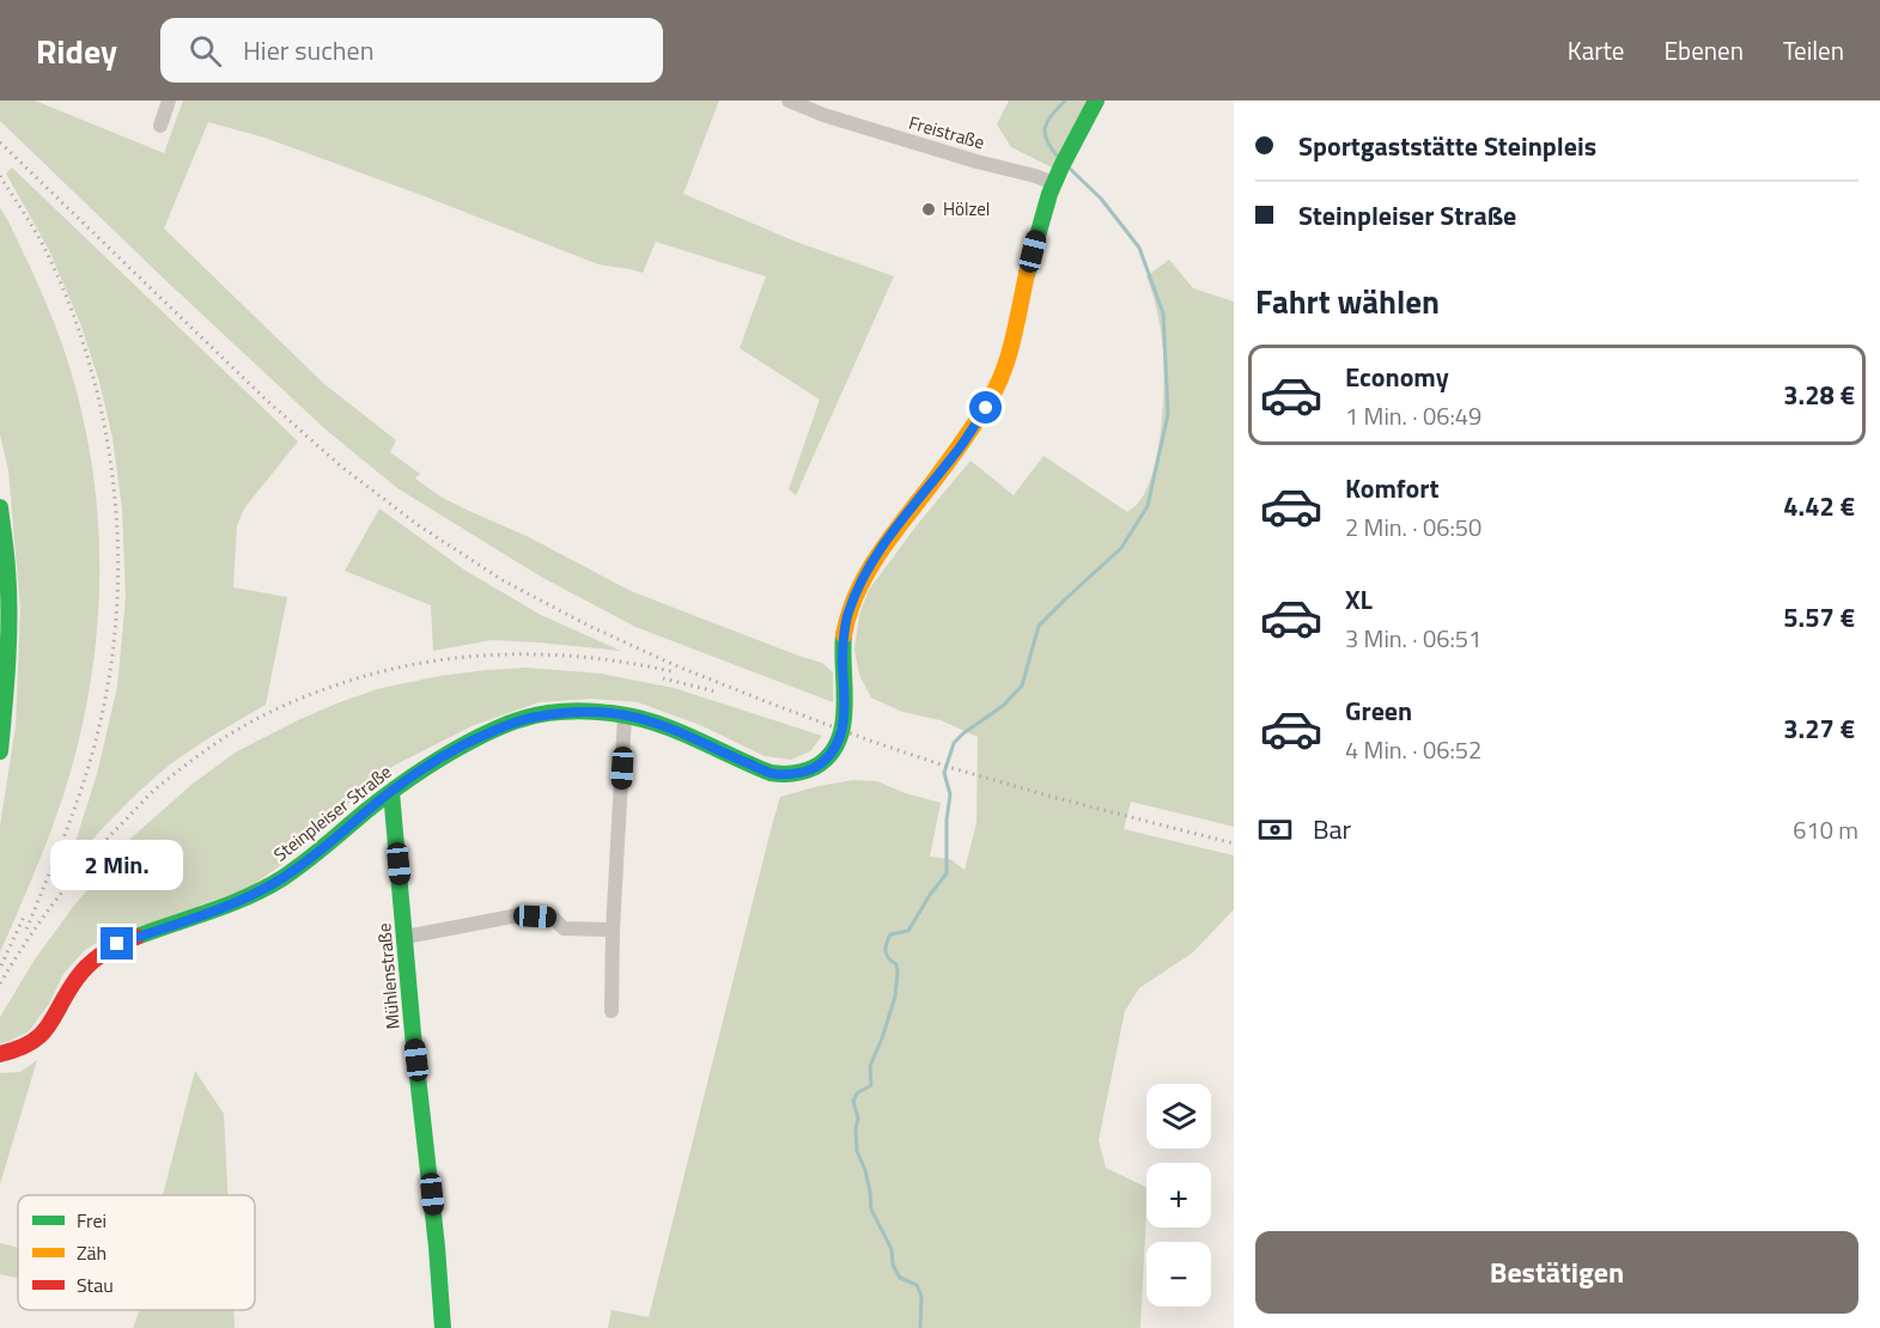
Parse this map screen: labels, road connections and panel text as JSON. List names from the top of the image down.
{
  "streets": {
    "street": ["Freistraße", "Steinpleiser Straße", "Mühlenstraße"]
  },
  "crossings": [
    ["Freistraße", "Steinpleiser Straße"],
    ["Steinpleiser Straße", "Mühlenstraße"]
  ],
  "places": ["Hölzel"],
  "legend": ["Frei", "Zäh", "Stau"],
  "page": {
    "header": "Ridey",
    "search": "Hier suchen",
    "nav": ["Karte", "Ebenen", "Teilen"],
    "banner": ["Sportgaststätte Steinpleis", "Steinpleiser Straße"],
    "heading": "Fahrt wählen",
    "list": [
      {
        "name": "Economy",
        "note": "1 Min. · 06:49",
        "value": "3.28 €"
      },
      {
        "name": "Komfort",
        "note": "2 Min. · 06:50",
        "value": "4.42 €"
      },
      {
        "name": "XL",
        "note": "3 Min. · 06:51",
        "value": "5.57 €"
      },
      {
        "name": "Green",
        "note": "4 Min. · 06:52",
        "value": "3.27 €"
      }
    ],
    "pay": ["Bar", "610 m"],
    "bubble": "2 Min.",
    "map_buttons": ["+", "−"],
    "buttons": "Bestätigen"
  }
}
